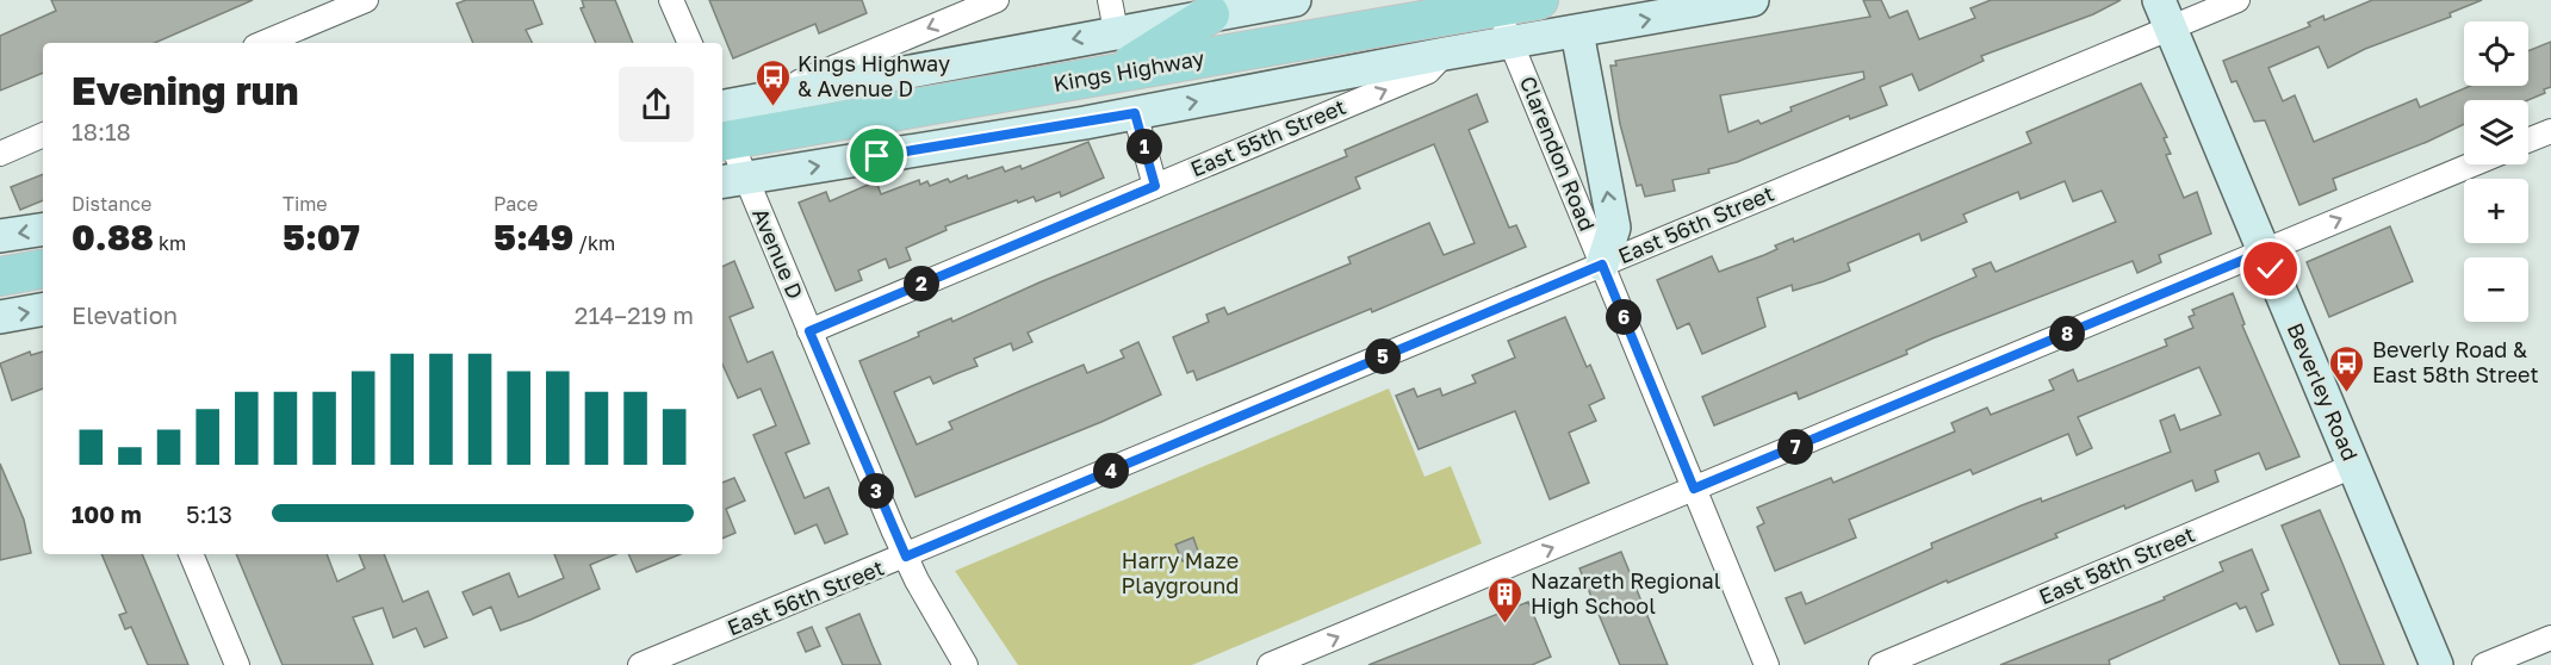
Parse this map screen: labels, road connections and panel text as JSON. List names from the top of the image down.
{
  "streets": {
    "main road": ["Kings Highway"],
    "street": [
      "East 55th Street",
      "Clarendon Road",
      "East 56th Street",
      "Avenue D",
      "Beverley Road",
      "East 58th Street"
    ]
  },
  "crossings": [
    ["Kings Highway", "East 55th Street"],
    ["Kings Highway", "Clarendon Road"],
    ["Kings Highway", "Avenue D"],
    ["East 55th Street", "Avenue D"],
    ["Clarendon Road", "East 56th Street"],
    ["East 56th Street", "Avenue D"],
    ["East 56th Street", "Beverley Road"],
    ["Beverley Road", "East 58th Street"]
  ],
  "one_way": ["East 55th Street"],
  "parks": ["Harry Maze Playground"],
  "places": {
    "bus stop": ["Kings Highway & Avenue D", "Beverly Road & East 58th Street"],
    "building": ["Nazareth Regional High School"]
  },
  "page": {
    "map_buttons": ["+", "−"],
    "heading": ["Evening run", "18:18"],
    "pins": [
      "1",
      "2",
      "6",
      "8",
      "5",
      "7",
      "4",
      "3"
    ],
    "stats": [
      ["Distance", "0.88 km"],
      ["Time", "5:07"],
      ["Pace", "5:49 /km"]
    ],
    "chart": ["Elevation", "214–219 m"],
    "list": [
      {
        "name": "100 m",
        "note": "5:13"
      }
    ]
  }
}
